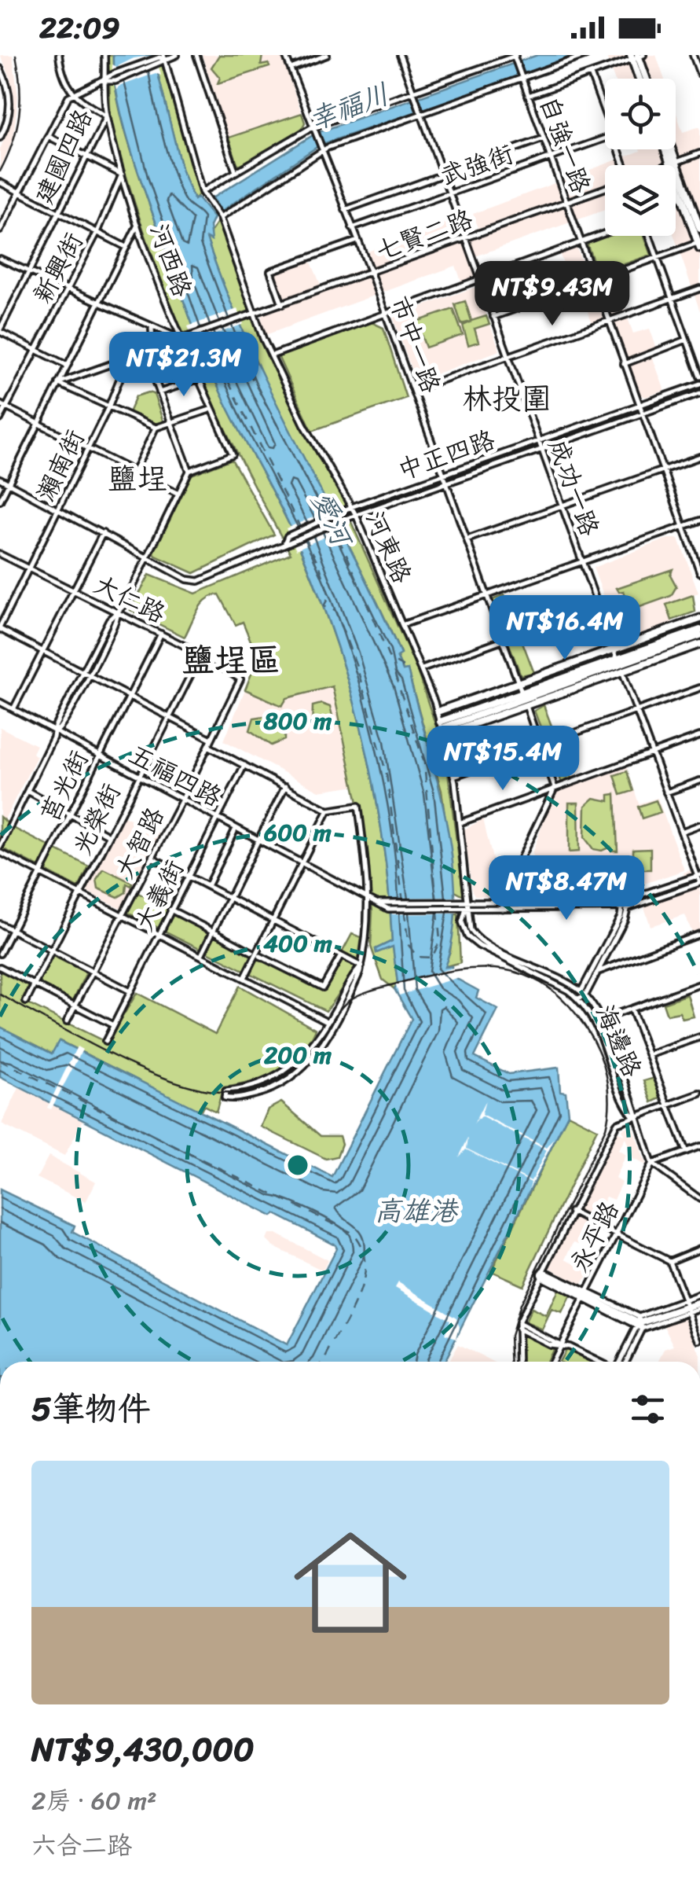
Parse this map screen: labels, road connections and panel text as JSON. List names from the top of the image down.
{
  "streets": {
    "street": [
      "自強一路",
      "建國四路",
      "武強街",
      "七賢二路",
      "河西路",
      "新興街",
      "市中一路",
      "中正四路",
      "瀨南街",
      "成功一路",
      "河東路",
      "大仁路",
      "五福四路",
      "莒光街",
      "光榮街",
      "大智路",
      "大義街",
      "海邊路",
      "永平路"
    ]
  },
  "crossings": [
    ["自強一路", "武強街"],
    ["自強一路", "七賢二路"],
    ["自強一路", "中正四路"],
    ["建國四路", "河西路"],
    ["武強街", "市中一路"],
    ["武強街", "成功一路"],
    ["七賢二路", "河西路"],
    ["七賢二路", "市中一路"],
    ["七賢二路", "成功一路"],
    ["七賢二路", "河東路"],
    ["河西路", "新興街"],
    ["市中一路", "中正四路"],
    ["中正四路", "成功一路"],
    ["中正四路", "河東路"],
    ["瀨南街", "大仁路"],
    ["河東路", "海邊路"],
    ["大仁路", "莒光街"],
    ["大仁路", "光榮街"],
    ["大仁路", "大智路"],
    ["五福四路", "莒光街"],
    ["五福四路", "光榮街"],
    ["五福四路", "大智路"],
    ["五福四路", "大義街"]
  ],
  "districts": ["林投圍", "鹽埕", "鹽埕區"],
  "water": ["幸福川", "愛河", "高雄港"],
  "page": {
    "status": "22:09",
    "price": [
      "NT$9.43M",
      "NT$21.3M",
      "NT$16.4M",
      "NT$15.4M",
      "NT$8.47M"
    ],
    "heading": "5筆物件",
    "list": [
      {
        "name": "NT$9,430,000",
        "note": "2房 · 60 m² · 六合二路"
      }
    ]
  },
  "rings": [
    "800 m",
    "600 m",
    "400 m",
    "200 m"
  ]
}
